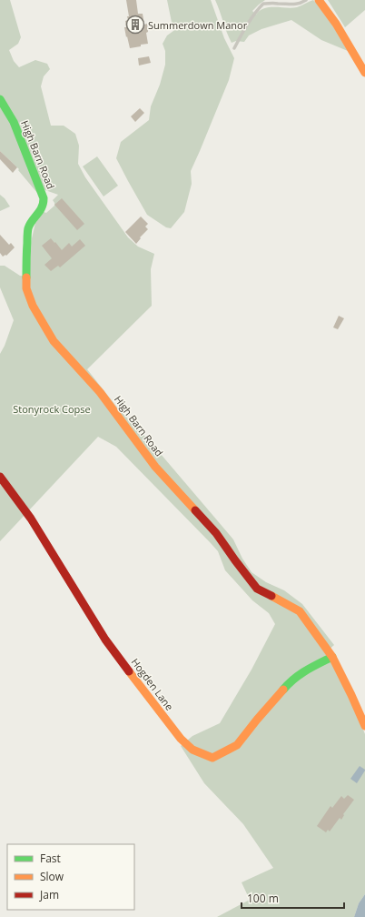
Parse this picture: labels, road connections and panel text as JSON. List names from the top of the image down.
{
  "streets": {
    "street": ["High Barn Road", "Hogden Lane"]
  },
  "crossings": [
    ["High Barn Road", "Hogden Lane"]
  ],
  "parks": ["Stonyrock Copse"],
  "places": {
    "building": ["Summerdown Manor"]
  },
  "legend": ["Fast", "Slow", "Jam"],
  "scale_bar": "100 m"
}
